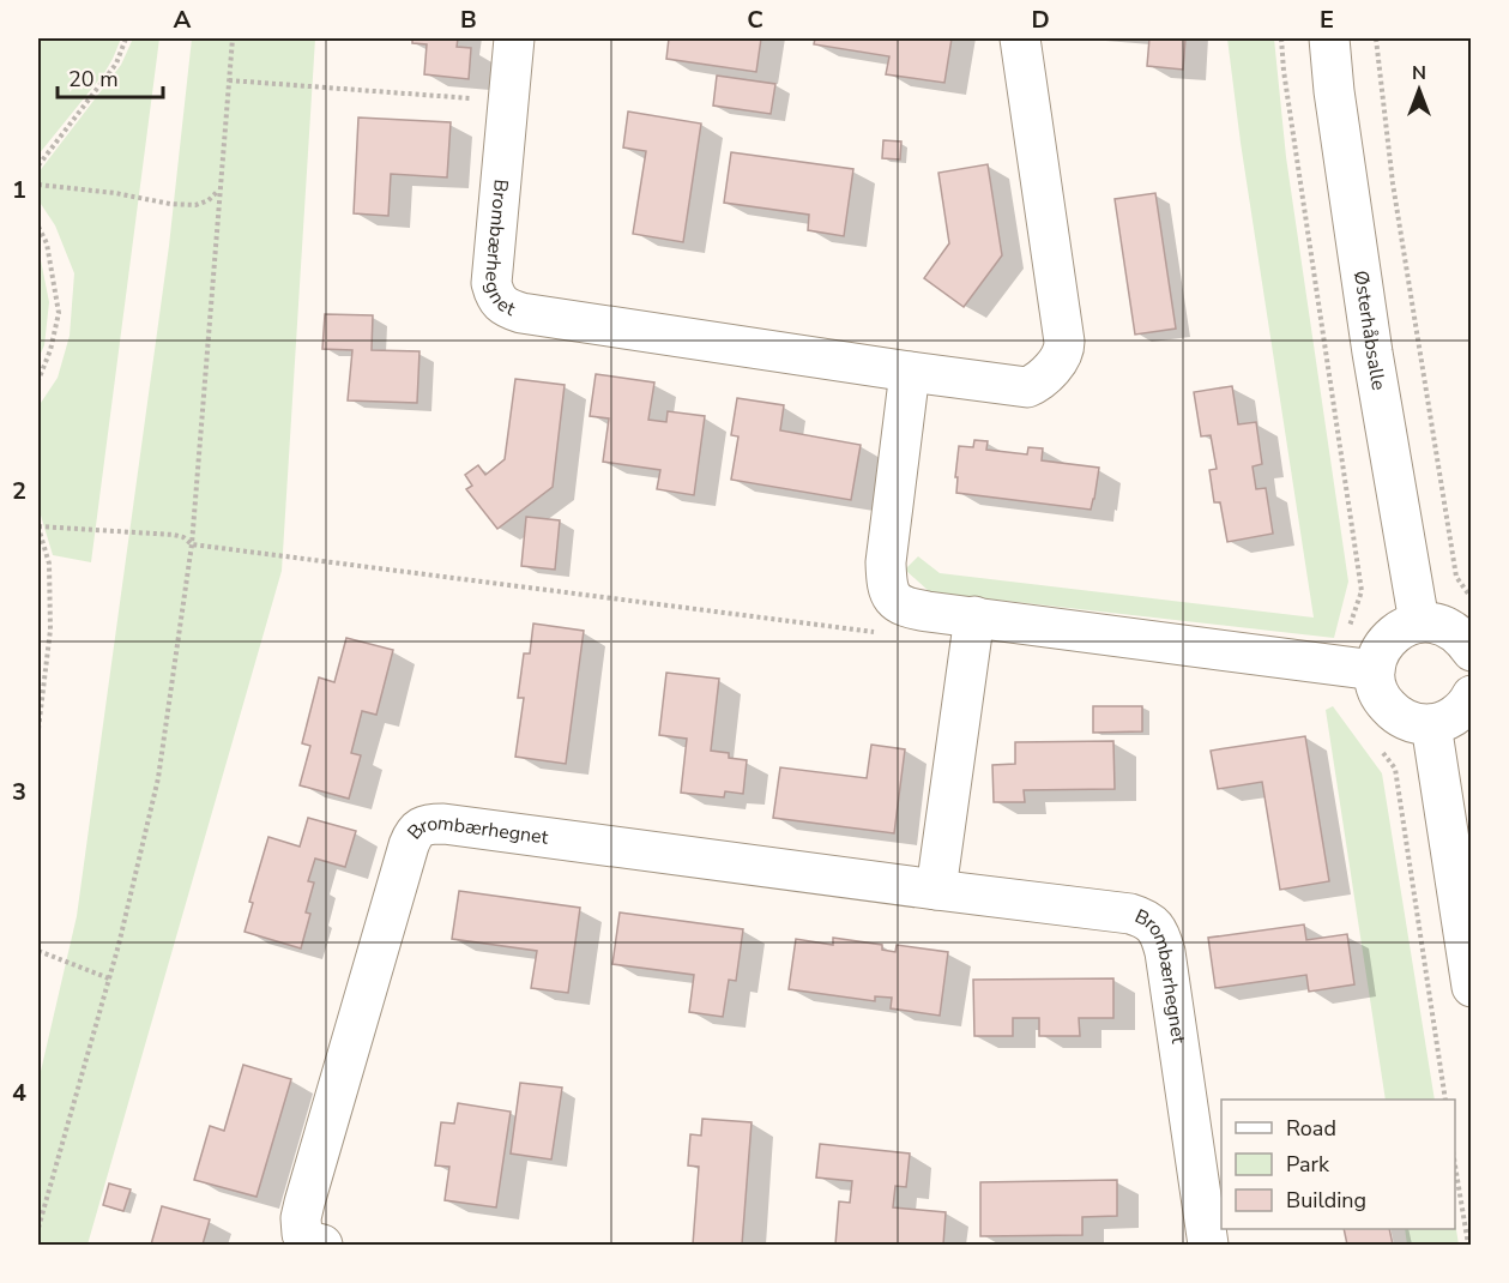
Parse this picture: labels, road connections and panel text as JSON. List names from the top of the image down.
{
  "streets": {
    "street": ["Brombærhegnet", "Østerhåbsalle"]
  },
  "legend": ["Road", "Park", "Building"],
  "scale_bar": "20 m",
  "north": "top",
  "grid": {
    "columns": [
      "A",
      "B",
      "C",
      "D",
      "E"
    ],
    "rows": [
      "1",
      "2",
      "3",
      "4"
    ]
  }
}
